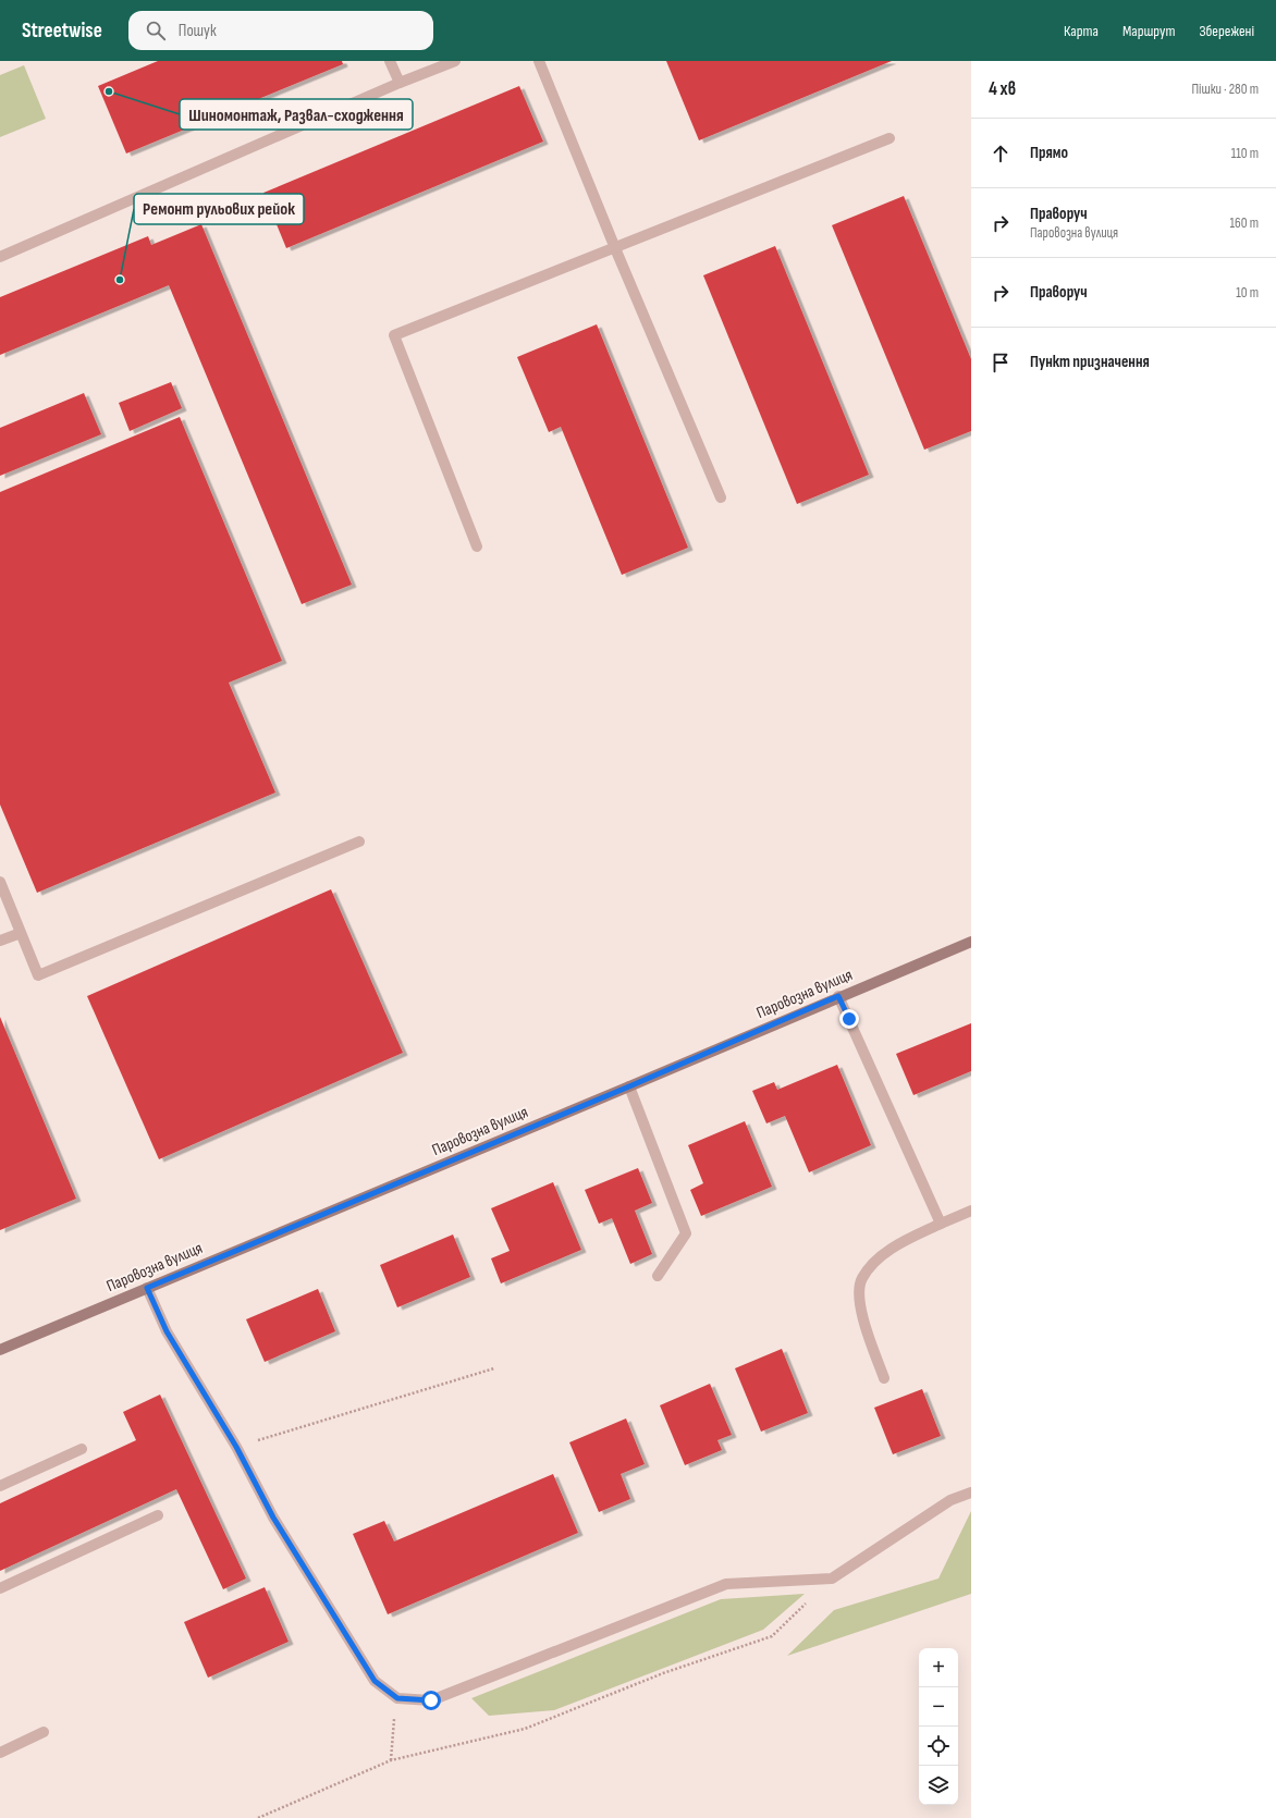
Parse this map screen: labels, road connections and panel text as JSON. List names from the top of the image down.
{
  "streets": {
    "main road": ["Паровозна вулиця"]
  },
  "places": ["Шиномонтаж, Развал-сходження", "Ремонт рульових рейок"],
  "page": {
    "header": "Streetwise",
    "search": "Пошук",
    "nav": ["Карта", "Маршрут", "Збережені"],
    "heading": ["4 хв", "Пішки · 280 m"],
    "list": [
      ["Прямо", "110 m"],
      ["Праворуч", "Паровозна вулиця", "160 m"],
      ["Праворуч", "10 m"],
      "Пункт призначення"
    ],
    "map_buttons": ["+", "−"]
  }
}
